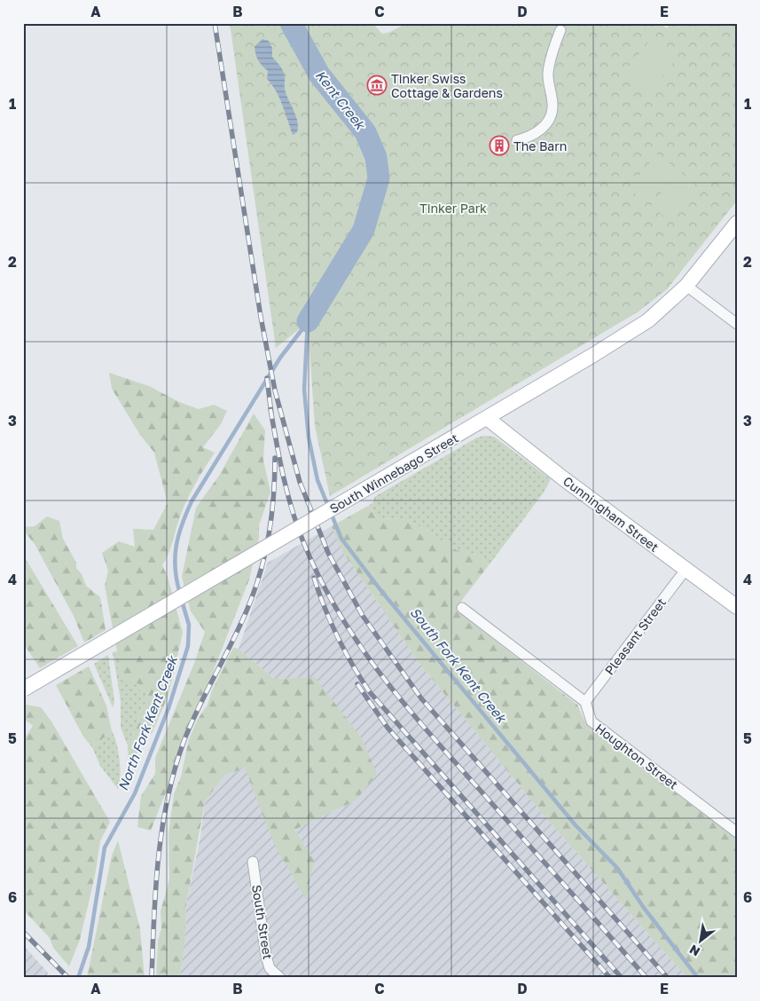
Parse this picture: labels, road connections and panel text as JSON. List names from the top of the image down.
{
  "streets": {
    "main road": ["South Winnebago Street", "Cunningham Street"],
    "street": ["Pleasant Street", "Houghton Street", "South Street"]
  },
  "crossings": [
    ["South Winnebago Street", "Cunningham Street"],
    ["Cunningham Street", "Pleasant Street"],
    ["Pleasant Street", "Houghton Street"]
  ],
  "water": ["Kent Creek", "South Fork Kent Creek", "North Fork Kent Creek"],
  "parks": ["Tinker Park"],
  "places": {
    "museum": ["Tinker Swiss Cottage & Gardens"],
    "building": ["The Barn"]
  },
  "north": "bottom left",
  "grid": {
    "columns": [
      "A",
      "B",
      "C",
      "D",
      "E"
    ],
    "rows": [
      "1",
      "2",
      "3",
      "4",
      "5",
      "6"
    ]
  }
}
